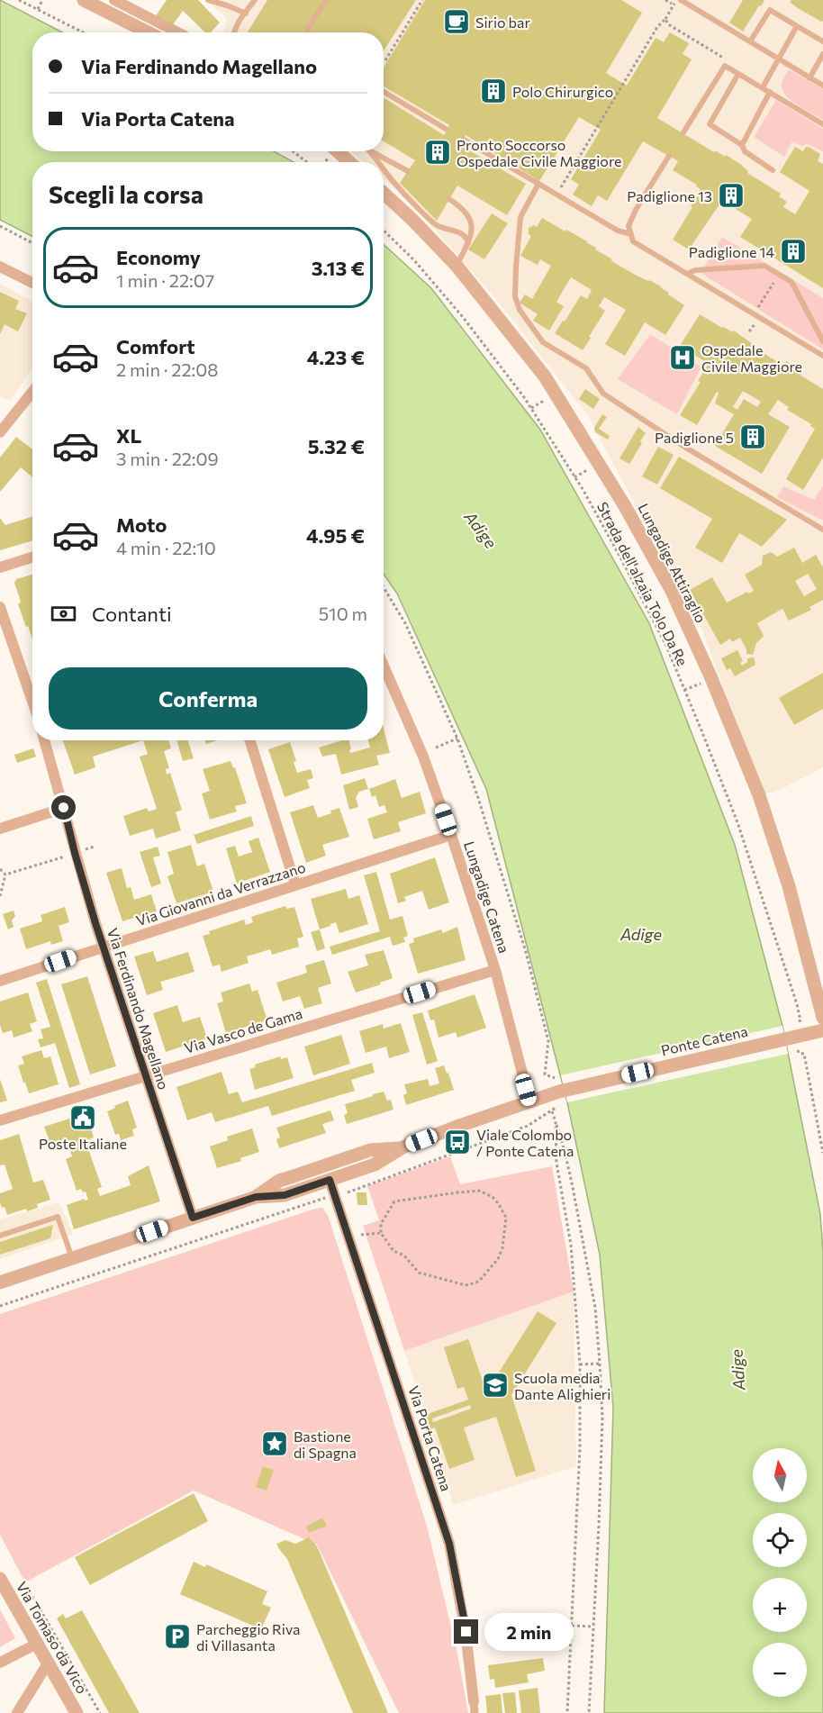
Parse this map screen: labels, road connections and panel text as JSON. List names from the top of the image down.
{
  "streets": {
    "street": [
      "Lungadige Attiraglio",
      "Via Giovanni da Verrazzano",
      "Lungadige Catena",
      "Via Ferdinando Magellano",
      "Via Vasco de Gama",
      "Ponte Catena",
      "Via Porta Catena",
      "Via Tomaso da Vico"
    ],
    "path": ["Strada dell'alzaia Tolo Da Re"]
  },
  "crossings": [
    ["Strada dell'alzaia Tolo Da Re", "Ponte Catena"],
    ["Via Giovanni da Verrazzano", "Lungadige Catena"],
    ["Via Giovanni da Verrazzano", "Via Ferdinando Magellano"],
    ["Lungadige Catena", "Via Vasco de Gama"],
    ["Lungadige Catena", "Ponte Catena"],
    ["Via Ferdinando Magellano", "Via Vasco de Gama"]
  ],
  "water": ["Adige"],
  "places": {
    "cafe": ["Sirio bar"],
    "building": [
      "Polo Chirurgico",
      "Pronto Soccorso Ospedale Civile Maggiore",
      "Padiglione 13",
      "Padiglione 14",
      "Padiglione 5"
    ],
    "hospital": ["Ospedale Civile Maggiore"],
    "public building": ["Poste Italiane"],
    "bus stop": ["Viale Colombo / Ponte Catena"],
    "school or university": ["Scuola media Dante Alighieri"],
    "place": ["Bastione di Spagna"],
    "parking": ["Parcheggio Riva di Villasanta"]
  },
  "north": "top",
  "page": {
    "banner": ["Via Ferdinando Magellano", "Via Porta Catena"],
    "heading": "Scegli la corsa",
    "list": [
      {
        "name": "Economy",
        "note": "1 min · 22:07",
        "value": "3.13 €"
      },
      {
        "name": "Comfort",
        "note": "2 min · 22:08",
        "value": "4.23 €"
      },
      {
        "name": "XL",
        "note": "3 min · 22:09",
        "value": "5.32 €"
      },
      {
        "name": "Moto",
        "note": "4 min · 22:10",
        "value": "4.95 €"
      }
    ],
    "pay": ["Contanti", "510 m"],
    "buttons": "Conferma",
    "map_buttons": ["+", "−"],
    "bubble": "2 min"
  }
}
